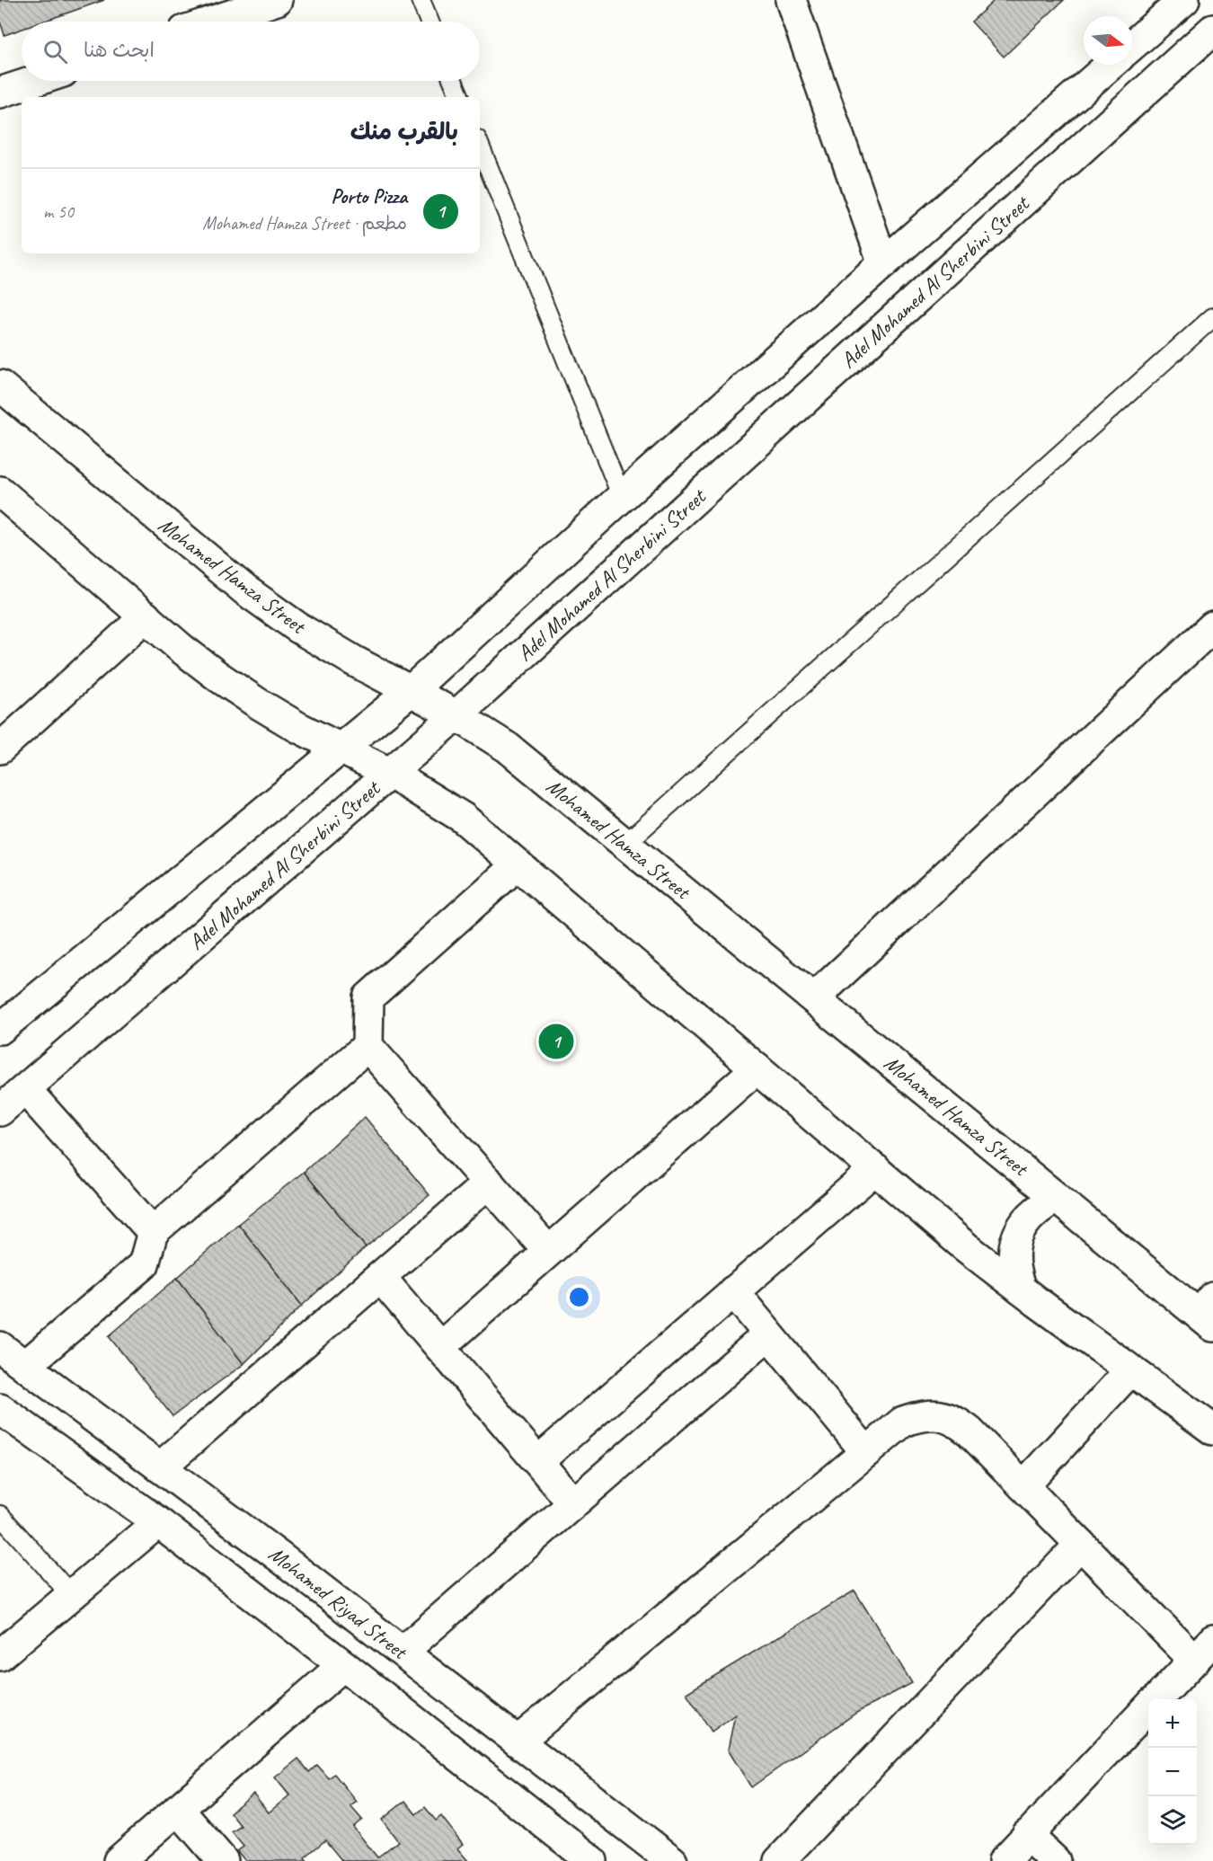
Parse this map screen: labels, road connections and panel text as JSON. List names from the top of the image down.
{
  "streets": {
    "street": ["Adel Mohamed Al Sherbini Street", "Mohamed Hamza Street", "Mohamed Riyad Street"]
  },
  "crossings": [
    ["Adel Mohamed Al Sherbini Street", "Mohamed Hamza Street"]
  ],
  "north": "right",
  "page": {
    "search": "ابحث هنا",
    "heading": "بالقرب منك",
    "list": [
      {
        "mark": "1",
        "name": "Porto Pizza",
        "note": "مطعم · Mohamed Hamza Street",
        "value": "50 m"
      }
    ],
    "pins": "1",
    "map_buttons": ["+", "−"]
  }
}
